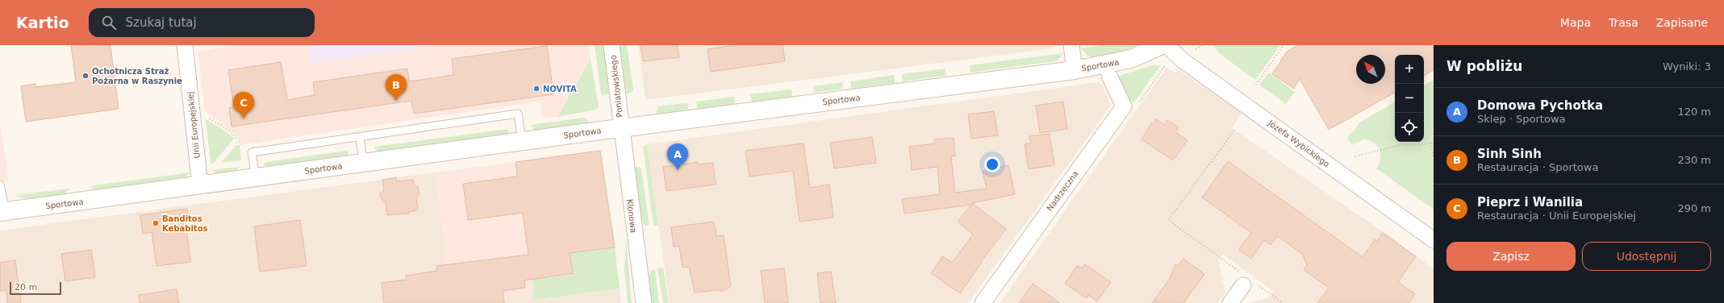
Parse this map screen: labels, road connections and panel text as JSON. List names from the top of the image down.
{
  "streets": {
    "street": [
      "Sportowa",
      "Poniatowskiego",
      "Unii Europejskiej",
      "Józefa Wybickiego",
      "Nadrzeczna",
      "Klonowa"
    ]
  },
  "crossings": [
    ["Sportowa", "Poniatowskiego"],
    ["Sportowa", "Unii Europejskiej"],
    ["Sportowa", "Klonowa"],
    ["Poniatowskiego", "Klonowa"]
  ],
  "places": ["Ochotnicza Straż Pożarna w Raszynie", "NOVITA", "Banditos Kebabitos"],
  "scale_bar": "20 m",
  "north": "top left",
  "page": {
    "header": "Kartio",
    "search": "Szukaj tutaj",
    "nav": ["Mapa", "Trasa", "Zapisane"],
    "heading": ["W pobliżu", "Wyniki: 3"],
    "map_buttons": ["+", "−"],
    "pins": ["B", "C", "A"],
    "list": [
      {
        "mark": "A",
        "name": "Domowa Pychotka",
        "note": "Sklep · Sportowa",
        "value": "120 m"
      },
      {
        "mark": "B",
        "name": "Sinh Sinh",
        "note": "Restauracja · Sportowa",
        "value": "230 m"
      },
      {
        "mark": "C",
        "name": "Pieprz i Wanilia",
        "note": "Restauracja · Unii Europejskiej",
        "value": "290 m"
      }
    ],
    "buttons": ["Zapisz", "Udostępnij"],
    "scale": "20 m"
  }
}
